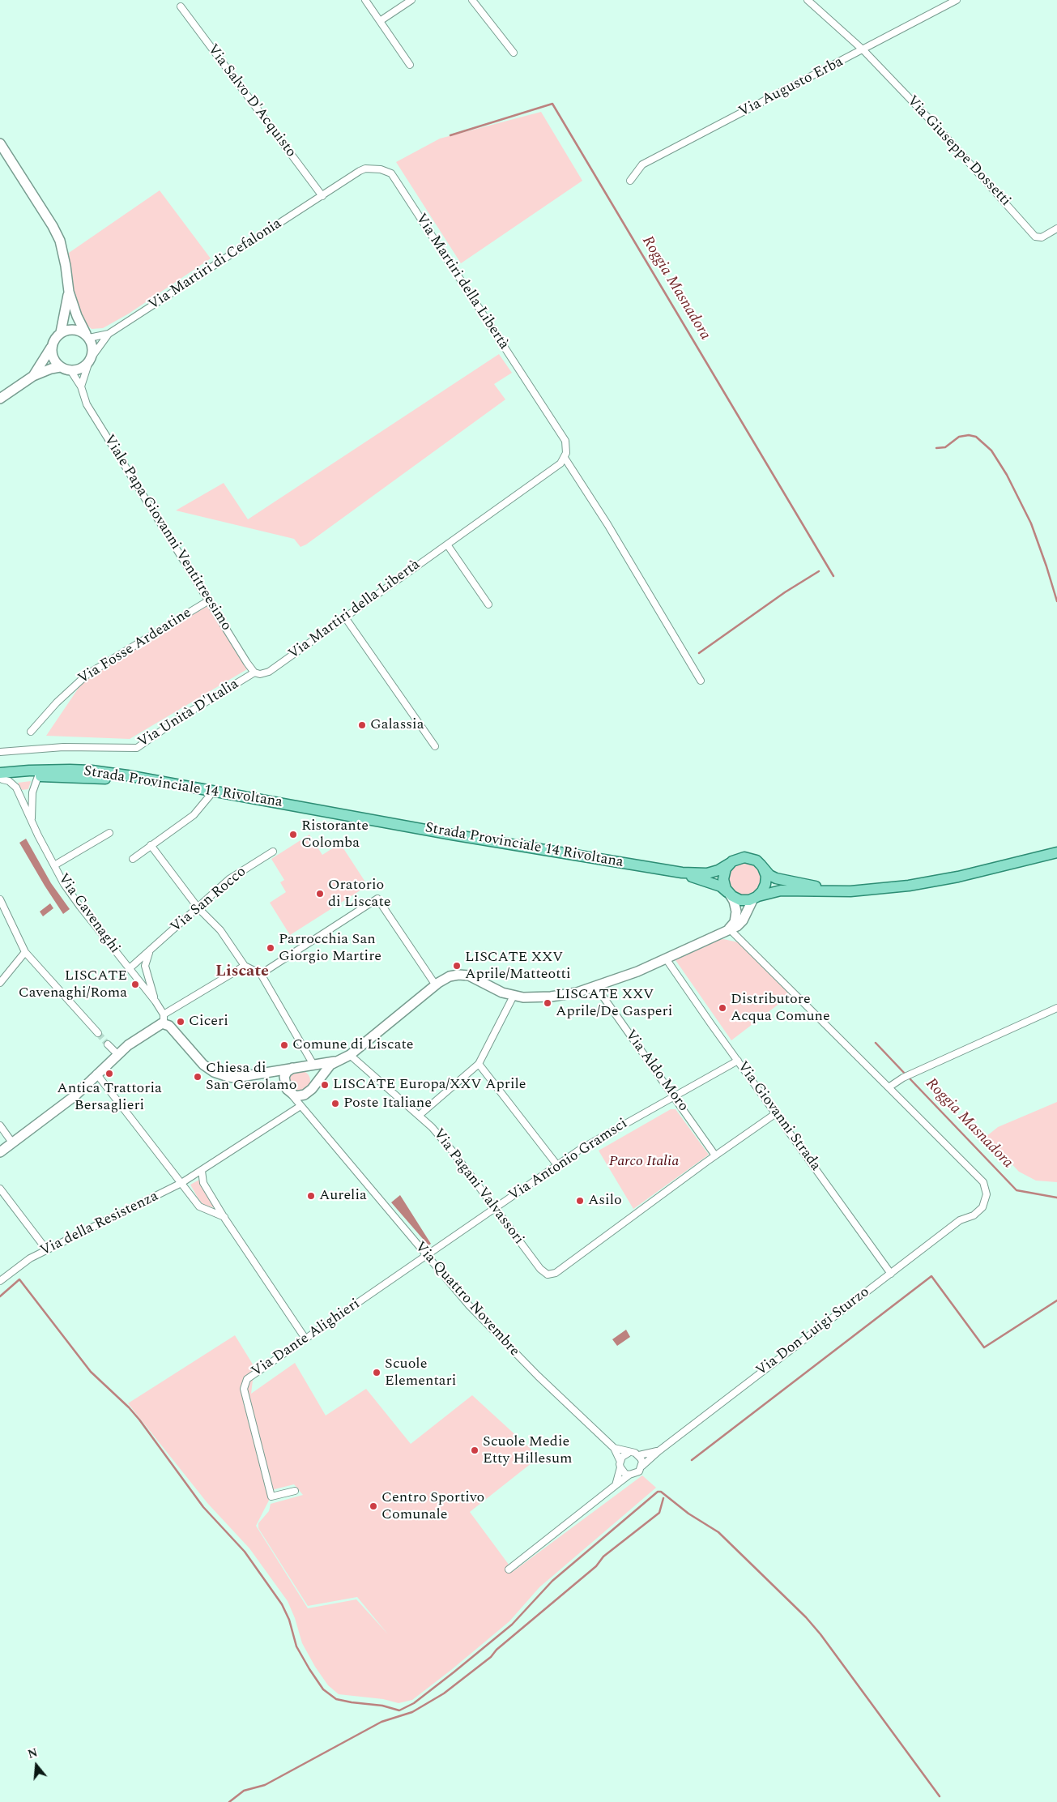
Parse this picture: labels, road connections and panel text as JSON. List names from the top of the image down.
{
  "streets": {
    "main road": ["Strada Provinciale 14 Rivoltana"],
    "street": [
      "Via Augusto Erba",
      "Via Salvo D'Acquisto",
      "Via Giuseppe Dossetti",
      "Via Martiri di Cefalonia",
      "Via Martiri della Libertà",
      "Viale Papa Giovanni Ventitreesimo",
      "Via Fosse Ardeatine",
      "Via Unità D'Italia",
      "Via San Rocco",
      "Via Cavenaghi",
      "Via Aldo Moro",
      "Via Giovanni Strada",
      "Via Antonio Gramsci",
      "Via Pagani Valvassori",
      "Via della Resistenza",
      "Via Quattro Novembre",
      "Via Don Luigi Sturzo",
      "Via Dante Alighieri"
    ]
  },
  "crossings": [
    ["Via Augusto Erba", "Via Giuseppe Dossetti"],
    ["Via Salvo D'Acquisto", "Via Martiri di Cefalonia"],
    ["Via Salvo D'Acquisto", "Via Martiri della Libertà"],
    ["Via Martiri di Cefalonia", "Via Martiri della Libertà"],
    ["Via Martiri di Cefalonia", "Viale Papa Giovanni Ventitreesimo"],
    ["Via Martiri della Libertà", "Viale Papa Giovanni Ventitreesimo"],
    ["Via Martiri della Libertà", "Via Unità D'Italia"],
    ["Viale Papa Giovanni Ventitreesimo", "Via Fosse Ardeatine"],
    ["Viale Papa Giovanni Ventitreesimo", "Via Unità D'Italia"],
    ["Strada Provinciale 14 Rivoltana", "Via Cavenaghi"],
    ["Via San Rocco", "Via Cavenaghi"],
    ["Via Aldo Moro", "Via Antonio Gramsci"],
    ["Via Aldo Moro", "Via Pagani Valvassori"],
    ["Via Giovanni Strada", "Via Antonio Gramsci"],
    ["Via Giovanni Strada", "Via Don Luigi Sturzo"],
    ["Via Antonio Gramsci", "Via Pagani Valvassori"],
    ["Via Antonio Gramsci", "Via Quattro Novembre"],
    ["Via Antonio Gramsci", "Via Dante Alighieri"],
    ["Via della Resistenza", "Via Quattro Novembre"],
    ["Via Quattro Novembre", "Via Don Luigi Sturzo"],
    ["Via Quattro Novembre", "Via Dante Alighieri"]
  ],
  "districts": ["Liscate"],
  "water": ["Roggia Masnadora"],
  "parks": ["Parco Italia"],
  "places": [
    "Galassia",
    "Ristorante Colomba",
    "Oratorio di Liscate",
    "Parrocchia San Giorgio Martire",
    "LISCATE XXV Aprile/Matteotti",
    "LISCATE Cavenaghi/Roma",
    "LISCATE XXV Aprile/De Gasperi",
    "Distributore Acqua Comune",
    "Ciceri",
    "Comune di Liscate",
    "Antica Trattoria Bersaglieri",
    "Chiesa di San Gerolamo",
    "LISCATE Europa/XXV Aprile",
    "Poste Italiane",
    "Aurelia",
    "Asilo",
    "Scuole Elementari",
    "Scuole Medie Etty Hillesum",
    "Centro Sportivo Comunale"
  ],
  "north": "top"
}
